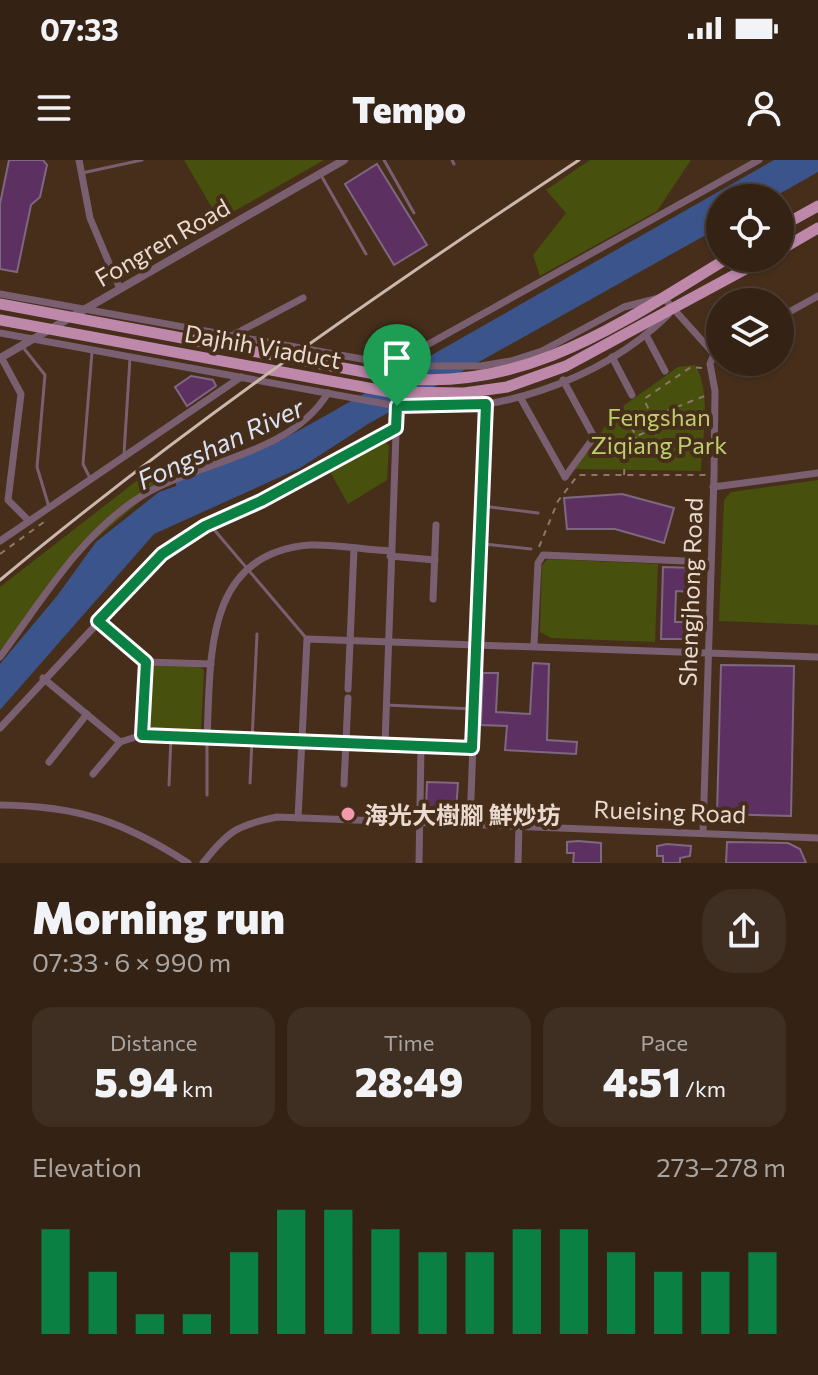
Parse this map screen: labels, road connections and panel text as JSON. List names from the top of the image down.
{
  "streets": {
    "main road": ["Dajhih Viaduct"],
    "street": ["Fongren Road", "Shengjhong Road", "Rueising Road"]
  },
  "crossings": [
    ["Shengjhong Road", "Rueising Road"]
  ],
  "water": ["Fongshan River"],
  "parks": ["Fengshan Ziqiang Park"],
  "places": ["海光大樹腳 鮮炒坊"],
  "page": {
    "status": "07:33",
    "header": "Tempo",
    "heading": ["Morning run", "07:33 · 6 × 990 m"],
    "stats": [
      ["Distance", "5.94 km"],
      ["Time", "28:49"],
      ["Pace", "4:51 /km"]
    ],
    "chart": ["Elevation", "273–278 m"]
  }
}
